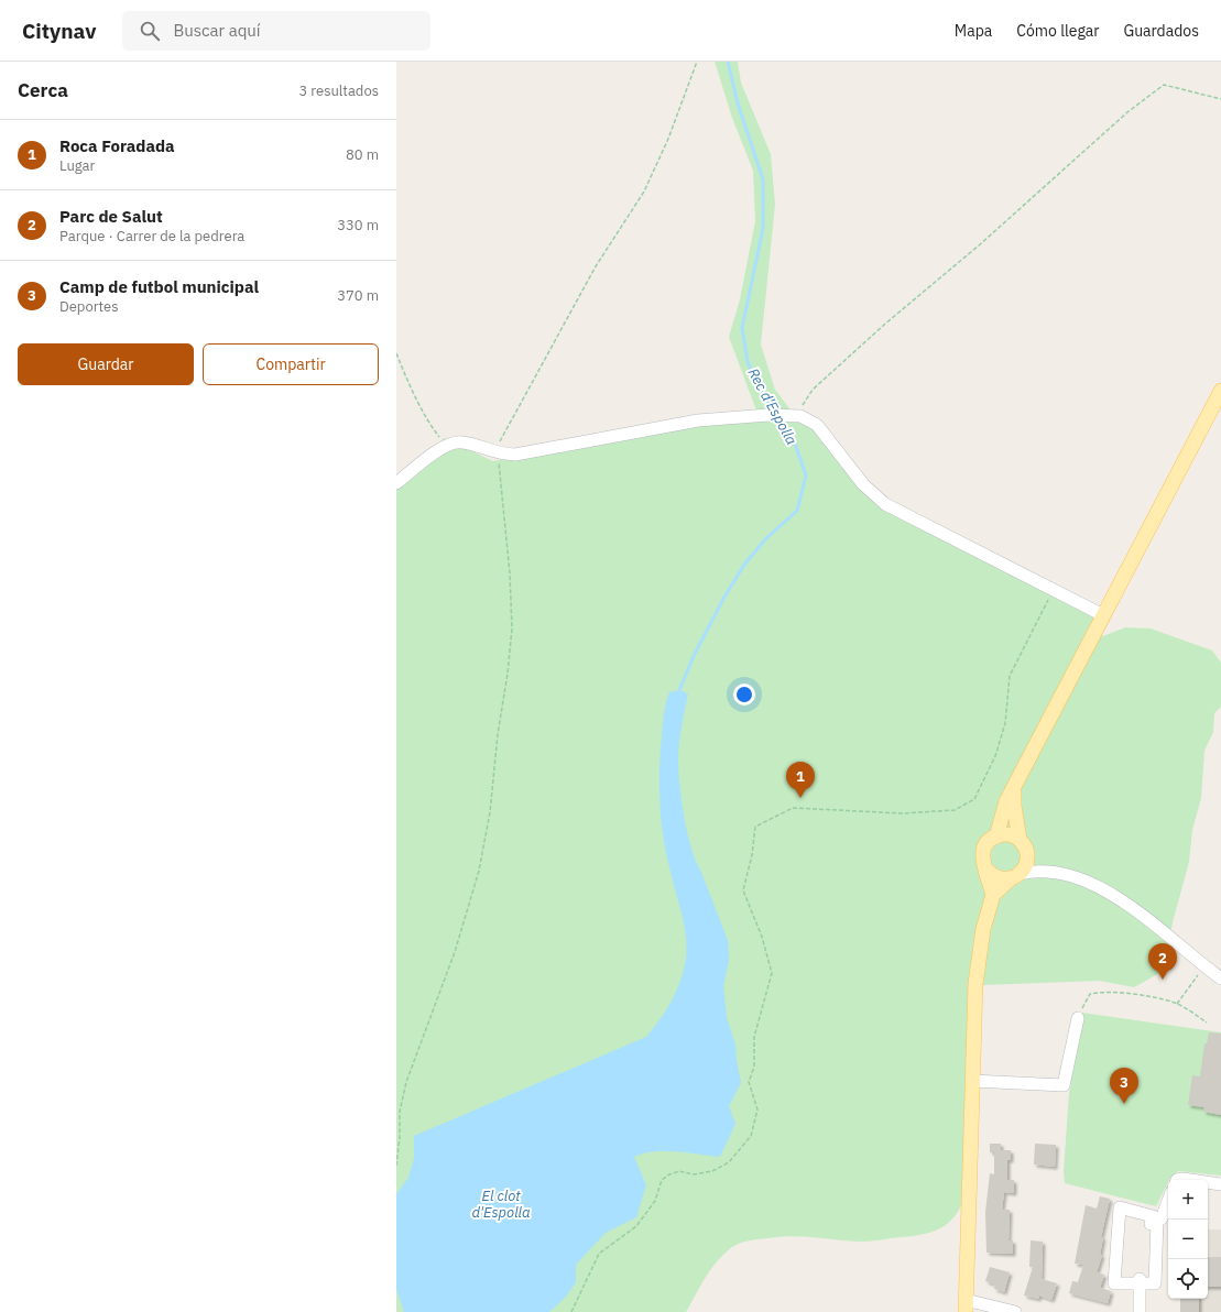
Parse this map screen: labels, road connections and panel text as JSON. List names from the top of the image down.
{
  "water": ["Rec d'Espolla", "El clot d'Espolla"],
  "page": {
    "header": "Citynav",
    "search": "Buscar aquí",
    "nav": ["Mapa", "Cómo llegar", "Guardados"],
    "heading": ["Cerca", "3 resultados"],
    "list": [
      {
        "mark": "1",
        "name": "Roca Foradada",
        "note": "Lugar",
        "value": "80 m"
      },
      {
        "mark": "2",
        "name": "Parc de Salut",
        "note": "Parque · Carrer de la pedrera",
        "value": "330 m"
      },
      {
        "mark": "3",
        "name": "Camp de futbol municipal",
        "note": "Deportes",
        "value": "370 m"
      }
    ],
    "buttons": ["Guardar", "Compartir"],
    "pins": ["1", "2", "3"],
    "map_buttons": ["+", "−"]
  }
}
